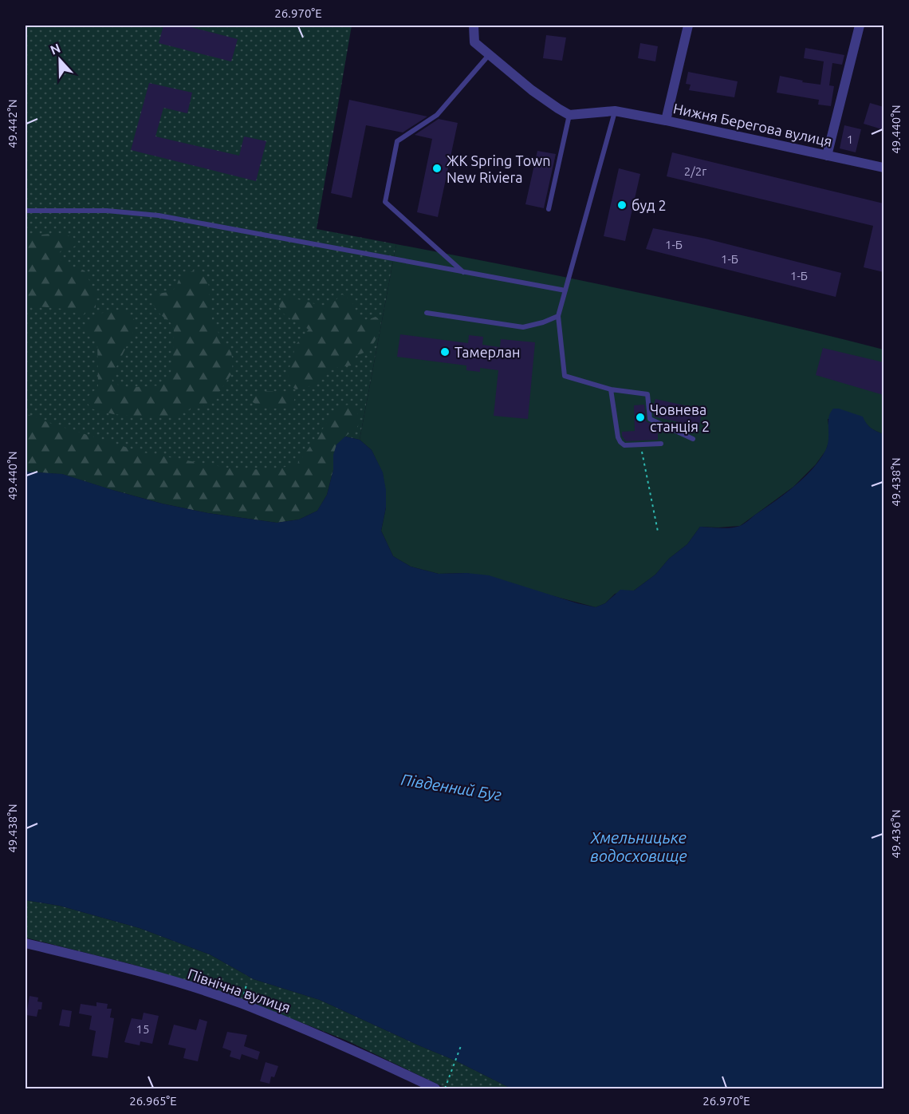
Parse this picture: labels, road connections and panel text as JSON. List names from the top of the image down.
{
  "streets": {
    "street": ["Нижня Берегова вулиця", "Північна вулиця"]
  },
  "water": ["Південний Буг", "Хмельницьке водосховище"],
  "places": [
    "ЖК Spring Town New Riviera",
    "буд 2",
    "Тамерлан",
    "Човнева станція 2"
  ],
  "house_numbers": [
    "1",
    "2/2г",
    "1-Б",
    "1-Б",
    "1-Б",
    "15"
  ],
  "north": "top",
  "coordinates": [
    "26.970°E",
    "49.442°N",
    "49.440°N",
    "49.438°N",
    "49.436°N",
    "26.965°E"
  ]
}
